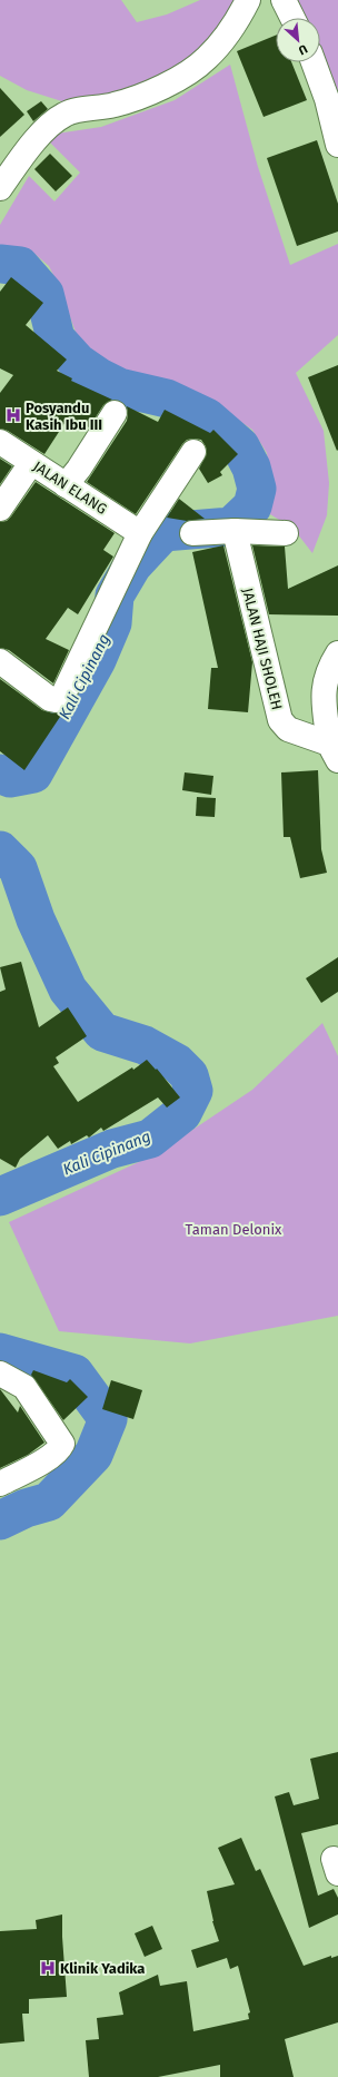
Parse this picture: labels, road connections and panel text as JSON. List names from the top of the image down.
{
  "streets": {
    "street": ["JALAN ELANG", "JALAN HAJI SHOLEH"]
  },
  "water": ["Kali Cipinang"],
  "parks": ["Taman Delonix"],
  "places": {
    "hospital": ["Posyandu Kasih Ibu III", "Klinik Yadika"]
  },
  "north": "bottom right"
}
